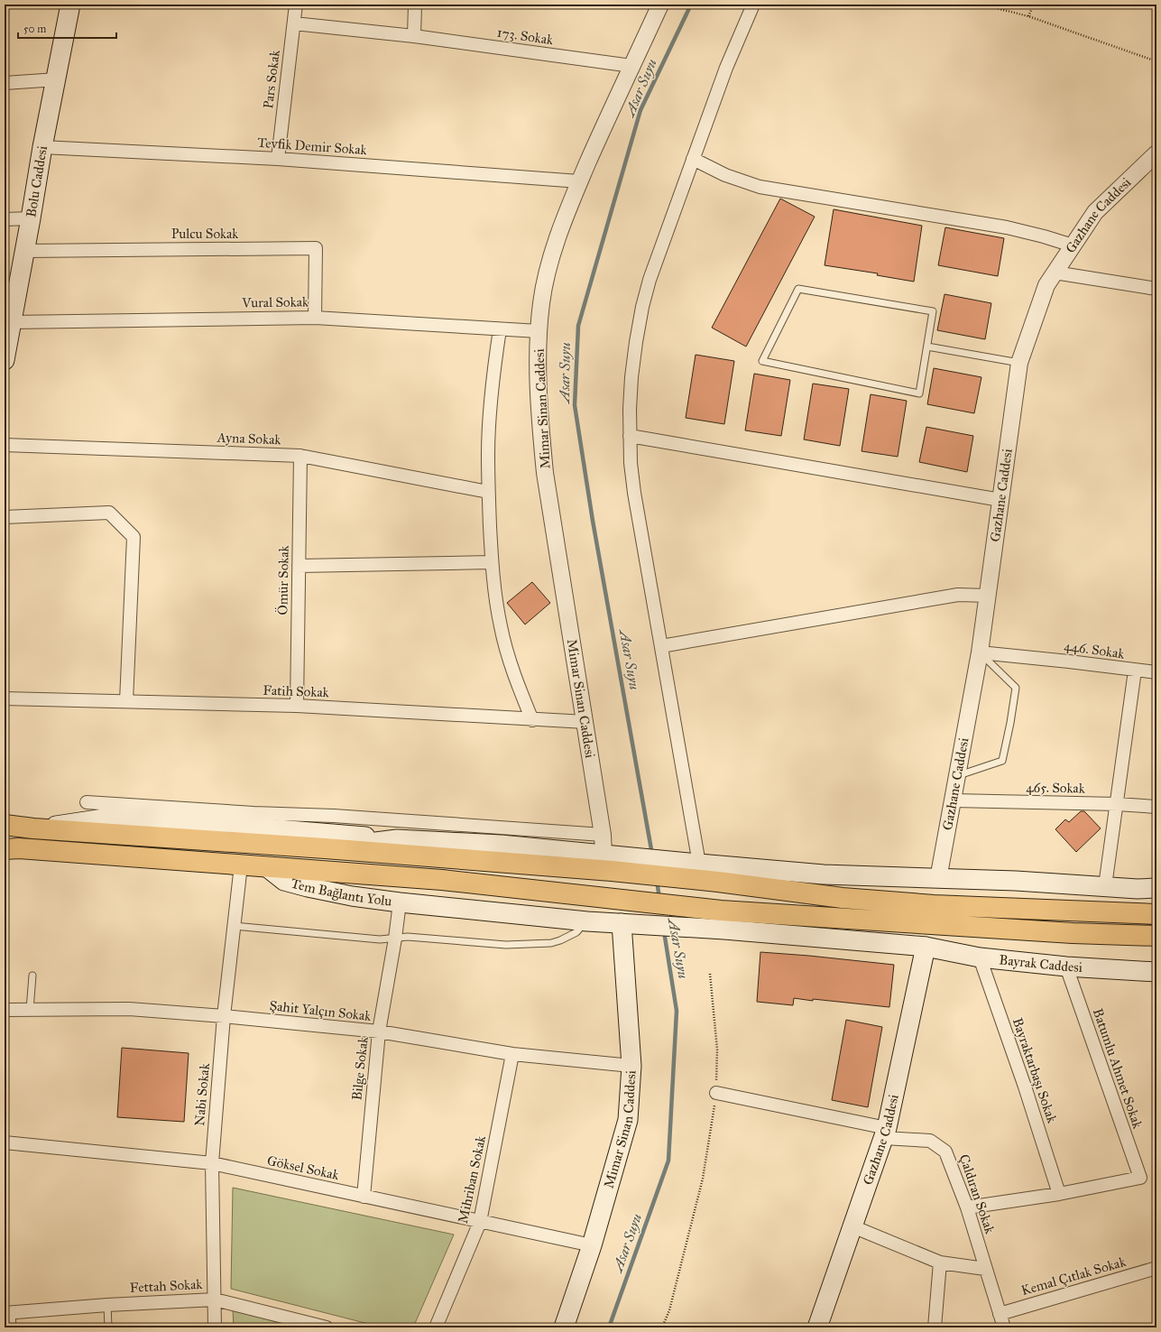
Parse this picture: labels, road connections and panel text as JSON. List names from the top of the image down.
{
  "streets": {
    "main road": [
      "Bolu Caddesi",
      "Gazhane Caddesi",
      "Mimar Sinan Caddesi",
      "Tem Bağlantı Yolu",
      "Bayrak Caddesi"
    ],
    "street": [
      "173. Sokak",
      "Pars Sokak",
      "Tevfik Demir Sokak",
      "Pulcu Sokak",
      "Vural Sokak",
      "Ayna Sokak",
      "Ömür Sokak",
      "446. Sokak",
      "Fatih Sokak",
      "465. Sokak",
      "Şahit Yalçın Sokak",
      "Bilge Sokak",
      "Batumlu Ahmet Sokak",
      "Bayraktarbaşı Sokak",
      "Nabi Sokak",
      "Göksel Sokak",
      "Mihriban Sokak",
      "Çaldıran Sokak",
      "Kemal Çıtlak Sokak",
      "Fettah Sokak"
    ]
  },
  "crossings": [
    ["173. Sokak", "Pars Sokak"],
    ["173. Sokak", "Mimar Sinan Caddesi"],
    ["Pars Sokak", "Tevfik Demir Sokak"],
    ["Tevfik Demir Sokak", "Bolu Caddesi"],
    ["Tevfik Demir Sokak", "Mimar Sinan Caddesi"],
    ["Bolu Caddesi", "Pulcu Sokak"],
    ["Bolu Caddesi", "Vural Sokak"],
    ["Gazhane Caddesi", "446. Sokak"],
    ["Gazhane Caddesi", "465. Sokak"],
    ["Gazhane Caddesi", "Bayrak Caddesi"],
    ["Gazhane Caddesi", "Çaldıran Sokak"],
    ["Pulcu Sokak", "Vural Sokak"],
    ["Vural Sokak", "Mimar Sinan Caddesi"],
    ["Mimar Sinan Caddesi", "Fatih Sokak"],
    ["Mimar Sinan Caddesi", "Tem Bağlantı Yolu"],
    ["Mimar Sinan Caddesi", "Bayrak Caddesi"],
    ["Mimar Sinan Caddesi", "Şahit Yalçın Sokak"],
    ["Mimar Sinan Caddesi", "Göksel Sokak"],
    ["Ayna Sokak", "Ömür Sokak"],
    ["Ömür Sokak", "Fatih Sokak"],
    ["446. Sokak", "465. Sokak"],
    ["Tem Bağlantı Yolu", "Bayrak Caddesi"],
    ["Tem Bağlantı Yolu", "Bilge Sokak"],
    ["Bayrak Caddesi", "Batumlu Ahmet Sokak"],
    ["Bayrak Caddesi", "Bayraktarbaşı Sokak"],
    ["Şahit Yalçın Sokak", "Bilge Sokak"],
    ["Şahit Yalçın Sokak", "Nabi Sokak"],
    ["Şahit Yalçın Sokak", "Mihriban Sokak"],
    ["Bilge Sokak", "Göksel Sokak"],
    ["Batumlu Ahmet Sokak", "Bayraktarbaşı Sokak"],
    ["Batumlu Ahmet Sokak", "Çaldıran Sokak"],
    ["Nabi Sokak", "Göksel Sokak"],
    ["Nabi Sokak", "Fettah Sokak"],
    ["Göksel Sokak", "Mihriban Sokak"],
    ["Çaldıran Sokak", "Kemal Çıtlak Sokak"]
  ],
  "water": ["Asar Suyu"],
  "scale_bar": "50 m"
}
